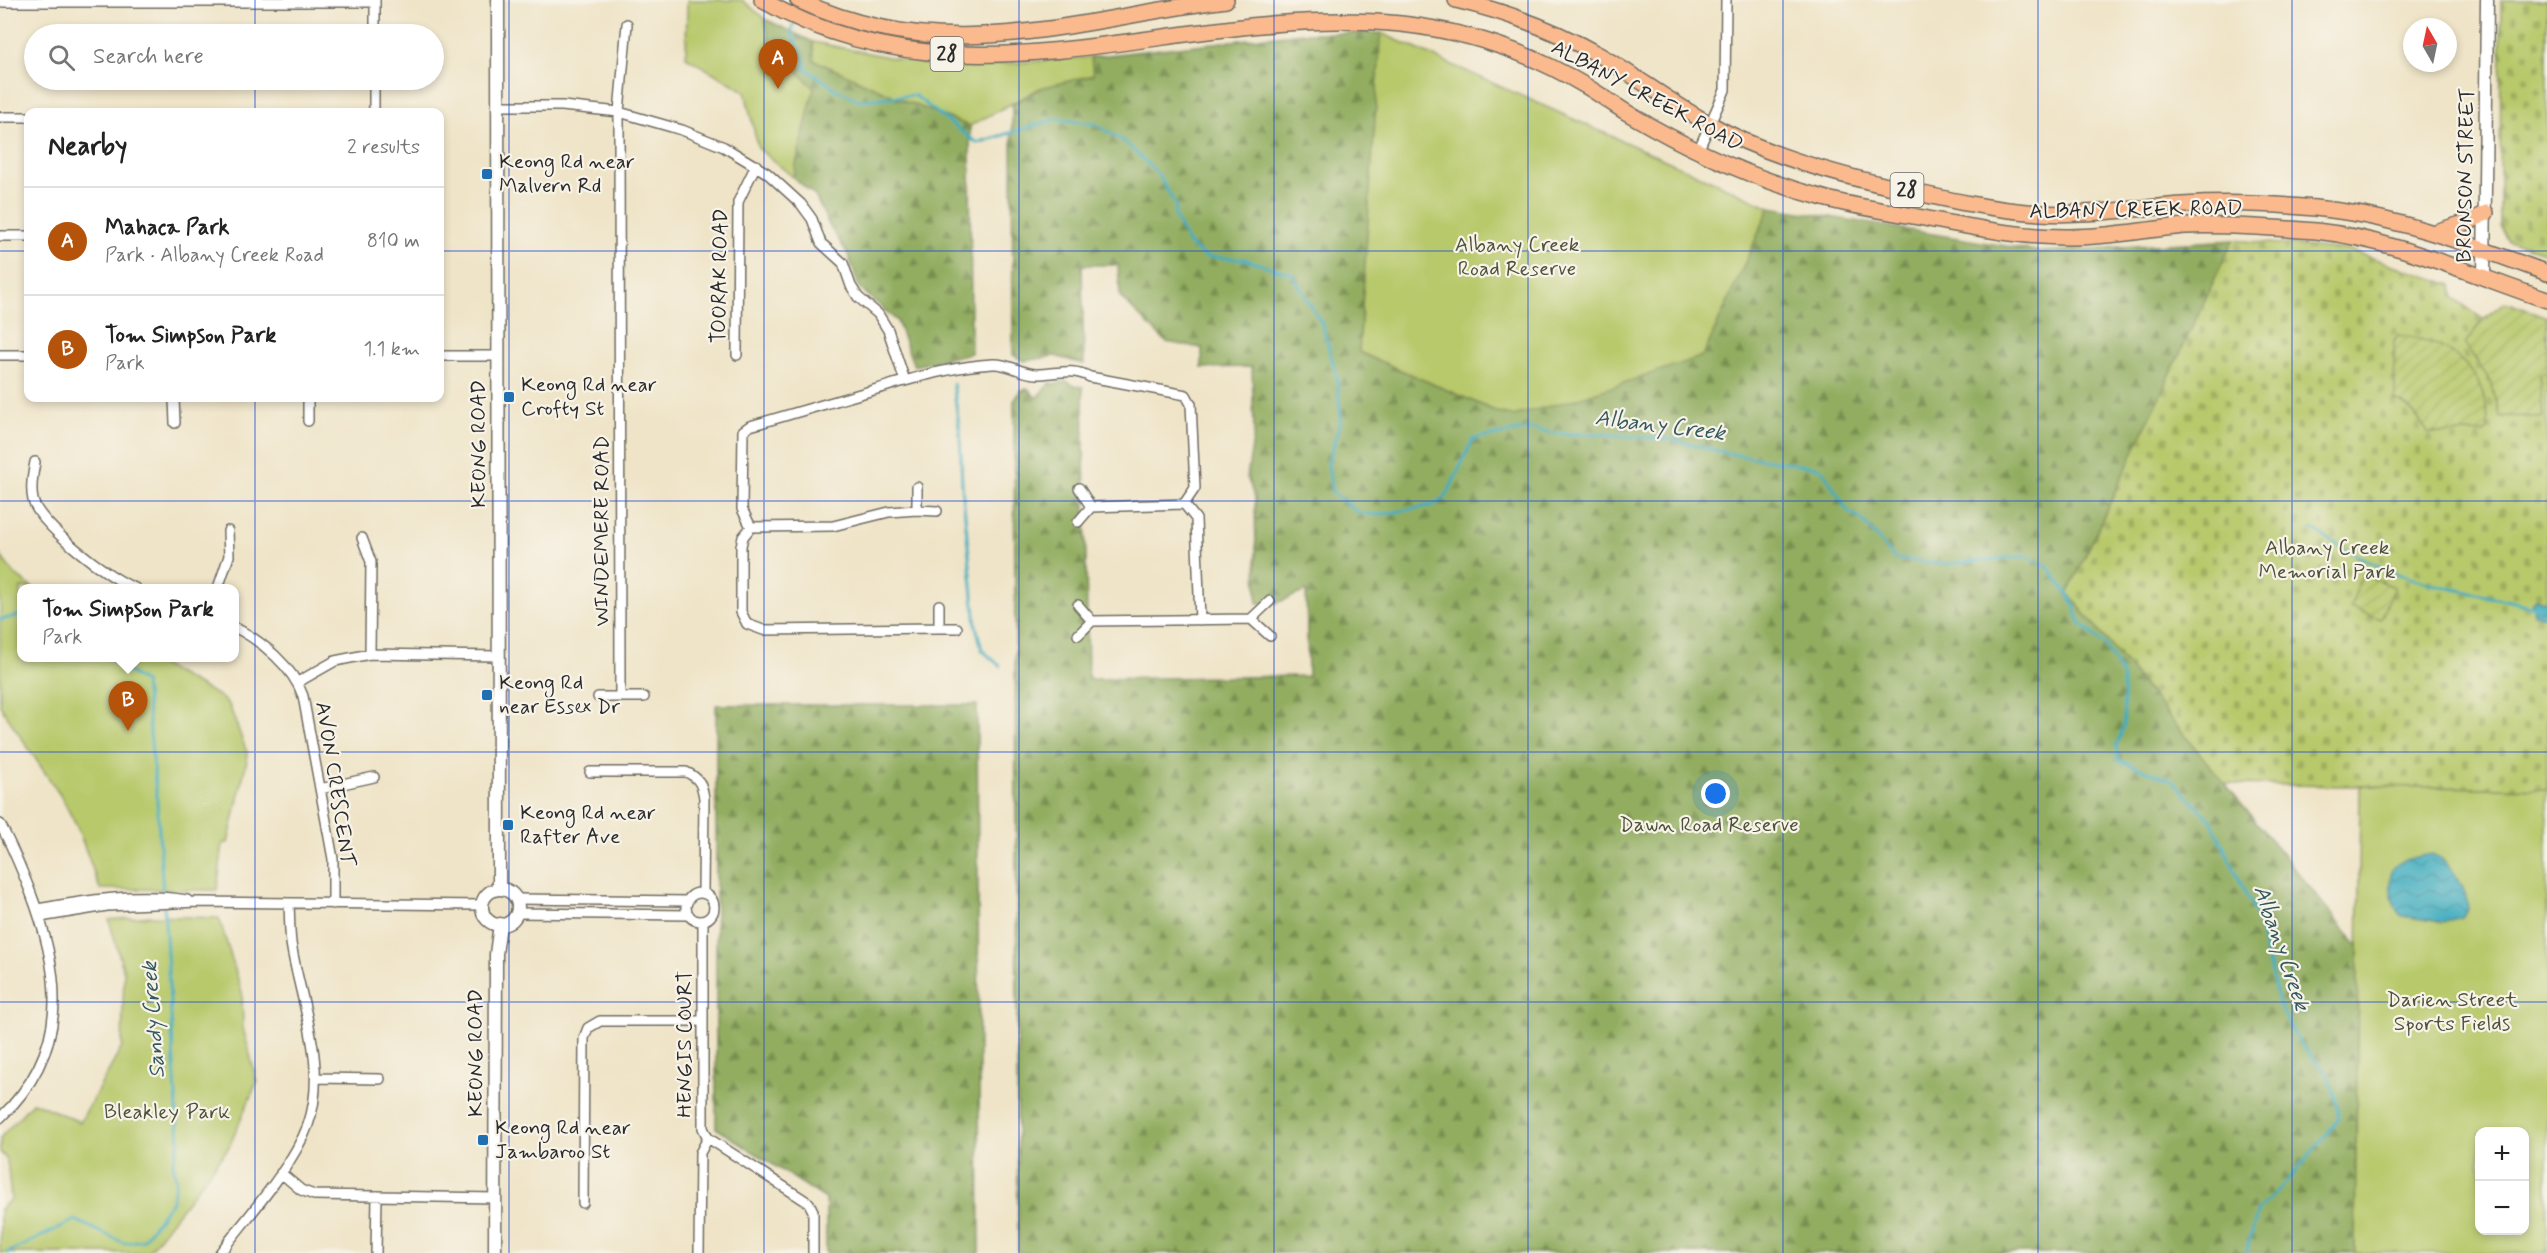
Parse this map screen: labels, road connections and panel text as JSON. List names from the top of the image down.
{
  "streets": {
    "main road": ["28", "ALBANY CREEK ROAD"],
    "street": [
      "BRONSON STREET",
      "TOORAK ROAD",
      "KEONG ROAD",
      "WINDEMERE ROAD",
      "AVON CRESCENT",
      "HENGIS COURT"
    ]
  },
  "crossings": [
    ["ALBANY CREEK ROAD", "BRONSON STREET"]
  ],
  "water": ["Albany Creek", "Sandy Creek"],
  "parks": [
    "Albany Creek Road Reserve",
    "Albany Creek Memorial Park",
    "Dawn Road Reserve",
    "Darien Street Sports Fields",
    "Bleakley Park"
  ],
  "places": {
    "transit": [
      "Keong Rd near Malvern Rd",
      "Keong Rd near Crofty St",
      "Keong Rd near Essex Dr",
      "Keong Rd near Rafter Ave",
      "Keong Rd near Jambaroo St"
    ]
  },
  "north": "top",
  "page": {
    "search": "Search here",
    "pins": ["A", "B"],
    "heading": ["Nearby", "2 results"],
    "list": [
      {
        "mark": "A",
        "name": "Mahaca Park",
        "note": "Park · Albany Creek Road",
        "value": "810 m"
      },
      {
        "mark": "B",
        "name": "Tom Simpson Park",
        "note": "Park",
        "value": "1.1 km"
      }
    ],
    "popup": ["Tom Simpson Park", "Park"],
    "map_buttons": ["+", "−"]
  }
}
